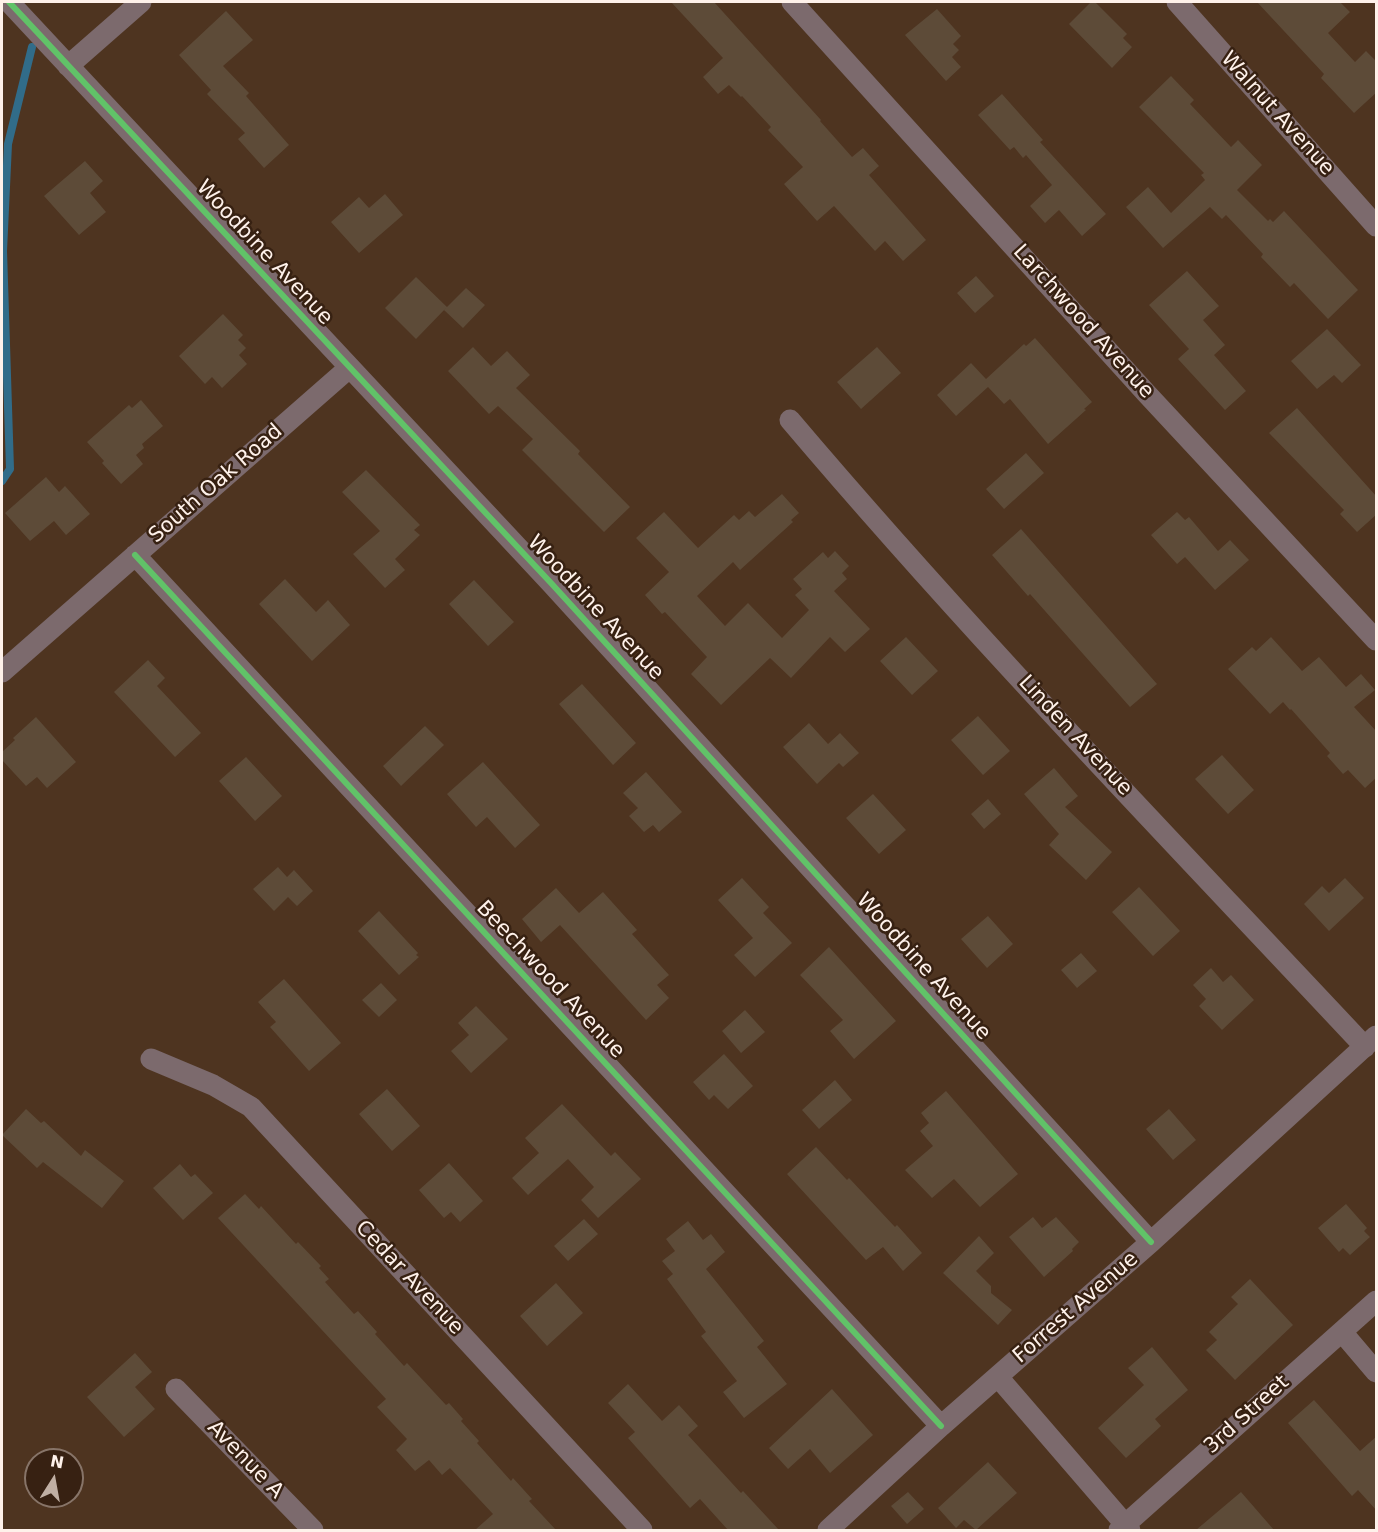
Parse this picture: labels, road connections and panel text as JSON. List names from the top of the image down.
{
  "streets": {
    "street": [
      "Walnut Avenue",
      "Woodbine Avenue",
      "Larchwood Avenue",
      "South Oak Road",
      "Linden Avenue",
      "Beechwood Avenue",
      "Cedar Avenue",
      "Forrest Avenue",
      "3rd Street",
      "Avenue A"
    ]
  },
  "crossings": [
    ["Woodbine Avenue", "South Oak Road"],
    ["Woodbine Avenue", "Forrest Avenue"],
    ["South Oak Road", "Beechwood Avenue"],
    ["Linden Avenue", "Forrest Avenue"],
    ["Beechwood Avenue", "Forrest Avenue"]
  ],
  "north": "top"
}
